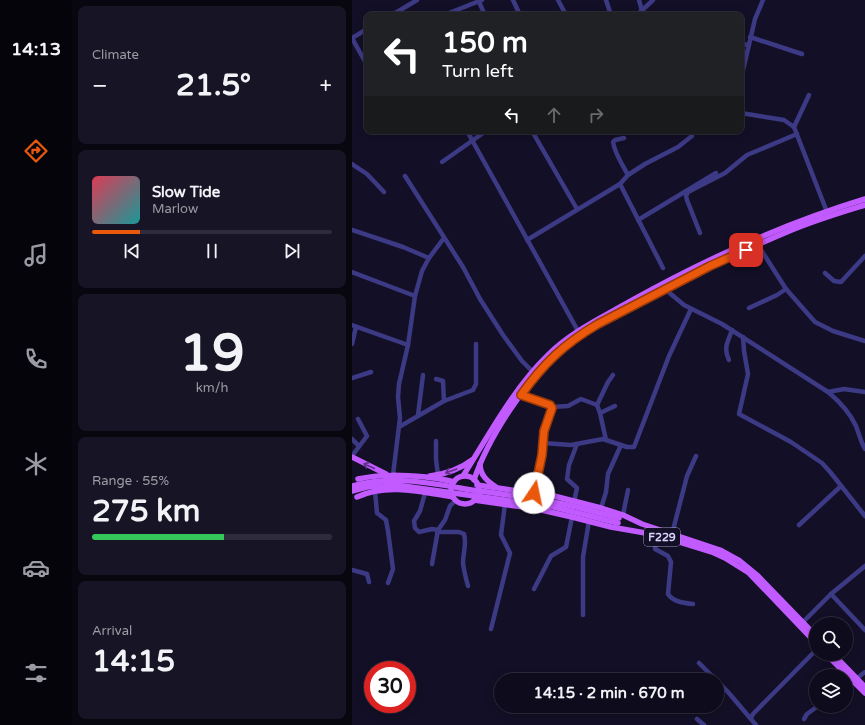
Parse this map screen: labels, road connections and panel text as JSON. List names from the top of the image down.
{
  "streets": {
    "main road": ["F229"]
  },
  "page": {
    "tabs": "14:13",
    "tile": [
      "Climate",
      ["19", "km/h"],
      ["Range · 55%", "275 km"],
      ["Arrival", "14:15"]
    ],
    "turn": ["150 m", "Turn left"],
    "heat": ["−", "21.5°", "+"],
    "song": ["Slow Tide", "Marlow"],
    "limit": "30",
    "trip": "14:15 · 2 min · 670 m"
  }
}
